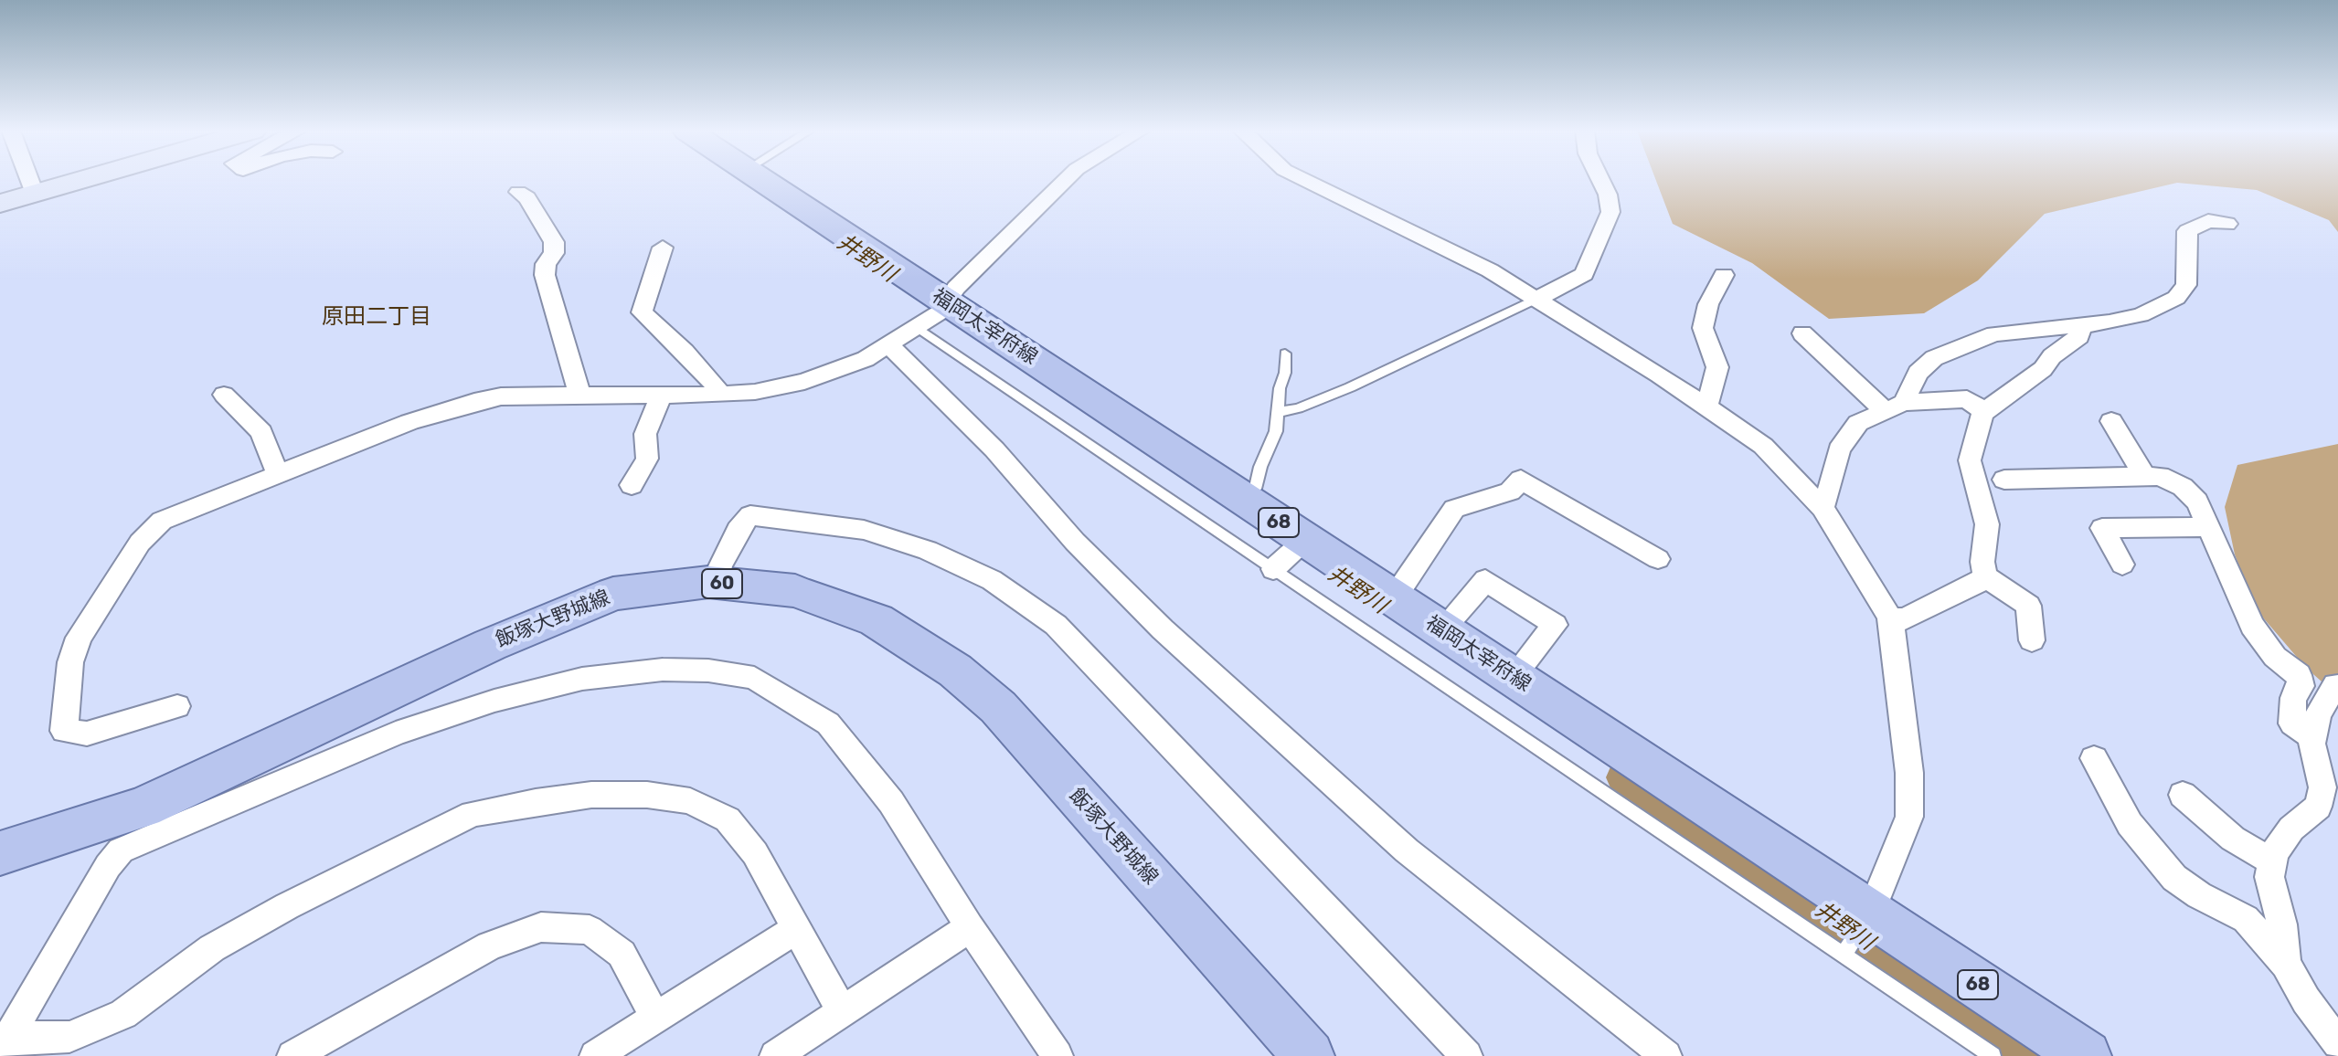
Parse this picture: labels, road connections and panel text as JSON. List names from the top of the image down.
{
  "streets": {
    "main road": [
      "福岡太宰府線",
      "68",
      "60",
      "飯塚大野城線"
    ]
  },
  "districts": ["原田二丁目"],
  "water": ["井野川"]
}
